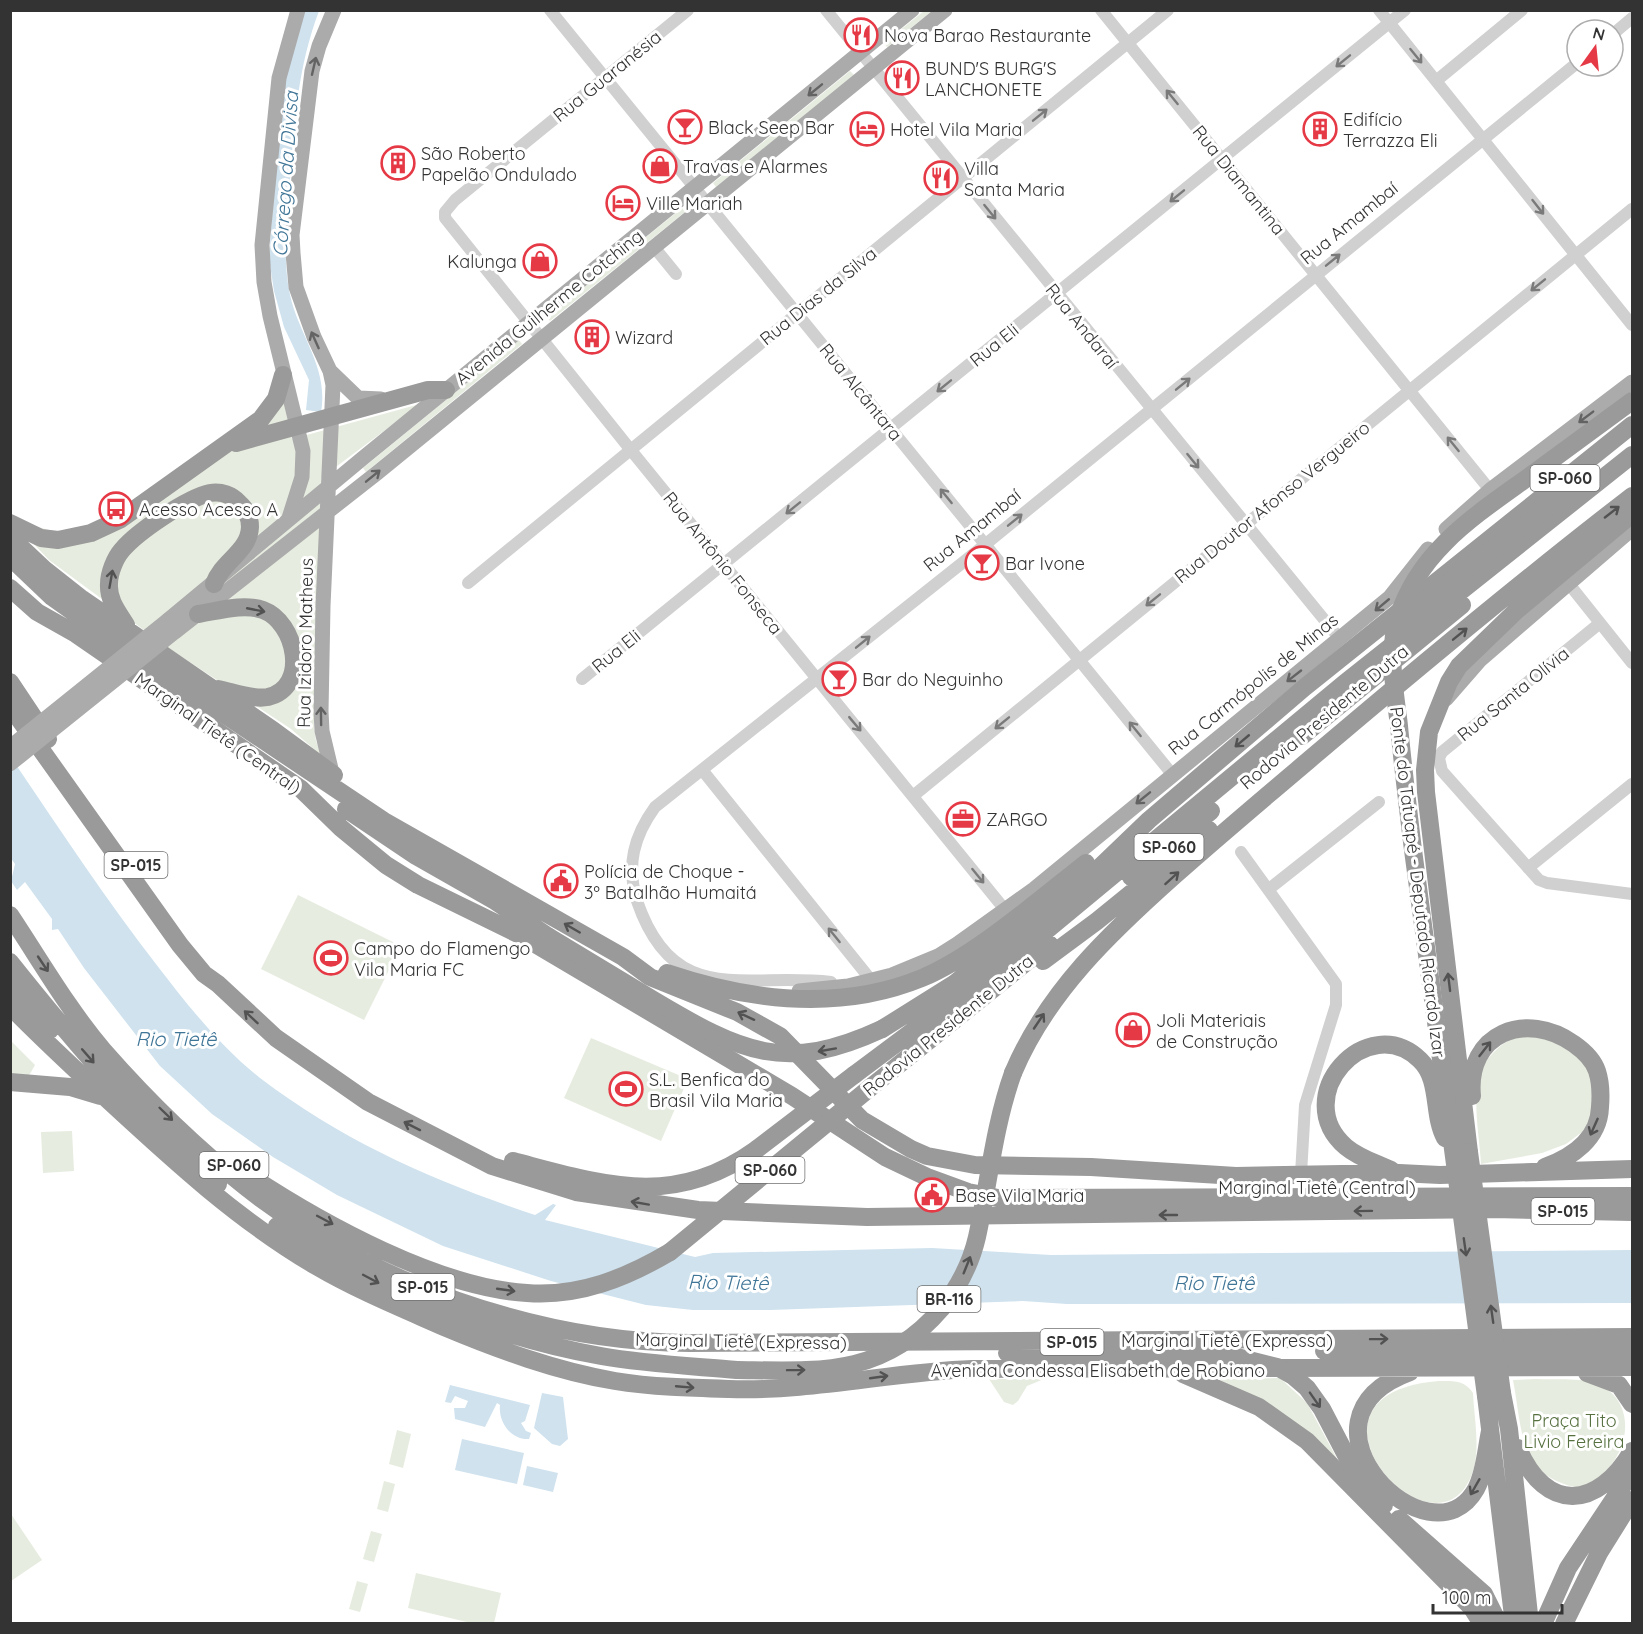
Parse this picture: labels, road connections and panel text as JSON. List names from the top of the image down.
{
  "streets": {
    "highway": [
      "SP-060",
      "Rodovia Presidente Dutra",
      "Marginal Tietê (Central)",
      "SP-015",
      "Ponte do Tatuapé - Deputado Ricardo Izar",
      "BR-116",
      "Marginal Tietê (Expressa)",
      "Avenida Condessa Elisabeth de Robiano"
    ],
    "main road": [
      "Rua Amambaí",
      "Avenida Guilherme Cotching",
      "Rua Izidoro Matheus",
      "Rua Carmópolis de Minas"
    ],
    "street": [
      "Rua Guaranésia",
      "Rua Diamantina",
      "Rua Dias da Silva",
      "Rua Andaraí",
      "Rua Eli",
      "Rua Alcântara",
      "Rua Doutor Afonso Vergueiro",
      "Rua Antônio Fonseca",
      "Rua Santa Olívia"
    ]
  },
  "crossings": [
    ["Rua Guaranésia", "Rua Alcântara"],
    ["Rua Guaranésia", "Rua Antônio Fonseca"],
    ["Rua Diamantina", "Rua Amambaí"],
    ["Rua Diamantina", "Rua Dias da Silva"],
    ["Rua Diamantina", "Rua Eli"],
    ["Rua Diamantina", "Rua Doutor Afonso Vergueiro"],
    ["Rua Diamantina", "Rua Carmópolis de Minas"],
    ["Rua Amambaí", "Rua Andaraí"],
    ["Rua Amambaí", "Rua Alcântara"],
    ["Rua Amambaí", "Rua Antônio Fonseca"],
    ["Rua Amambaí", "Rua Carmópolis de Minas"],
    ["Rua Dias da Silva", "Rua Andaraí"],
    ["Rua Dias da Silva", "Rua Alcântara"],
    ["Rua Dias da Silva", "Rua Antônio Fonseca"],
    ["Avenida Guilherme Cotching", "Rua Andaraí"],
    ["Avenida Guilherme Cotching", "Rua Alcântara"],
    ["Avenida Guilherme Cotching", "Rua Antônio Fonseca"],
    ["Avenida Guilherme Cotching", "Rua Izidoro Matheus"],
    ["Rua Andaraí", "Rua Eli"],
    ["Rua Andaraí", "Rua Doutor Afonso Vergueiro"],
    ["Rua Andaraí", "Rua Carmópolis de Minas"],
    ["Rua Eli", "Rua Alcântara"],
    ["Rua Eli", "Rua Antônio Fonseca"],
    ["Rua Alcântara", "Rua Doutor Afonso Vergueiro"],
    ["Rua Alcântara", "Rua Carmópolis de Minas"],
    ["Rua Doutor Afonso Vergueiro", "Rua Antônio Fonseca"],
    ["Rua Antônio Fonseca", "Rua Carmópolis de Minas"],
    ["Rodovia Presidente Dutra", "SP-015"],
    ["Rodovia Presidente Dutra", "Marginal Tietê (Expressa)"],
    ["SP-015", "Marginal Tietê (Expressa)"]
  ],
  "one_way": [
    "Rua Diamantina",
    "Rua Amambaí",
    "Rua Andaraí",
    "Rua Eli",
    "Rua Doutor Afonso Vergueiro",
    "Rua Izidoro Matheus"
  ],
  "water": ["Córrego da Divisa", "Rio Tietê"],
  "parks": ["Praça Tito Livio Fereira"],
  "places": {
    "restaurant": ["Nova Barao Restaurante", "BUND'S BURG'S LANCHONETE", "Villa Santa Maria"],
    "bar": ["Black Seep Bar", "Bar Ivone", "Bar do Neguinho"],
    "hotel": ["Hotel Vila Maria", "Ville Mariah"],
    "building": ["Edifício Terrazza Eli", "São Roberto Papelão Ondulado", "Wizard"],
    "shop": ["Travas e Alarmes", "Kalunga", "Joli Materiais de Construção"],
    "bus stop": ["Acesso Acesso A"],
    "office": ["ZARGO"],
    "public building": ["Polícia de Choque - 3º Batalhão Humaitá", "Base Vila Maria"],
    "sports": ["Campo do Flamengo Vila Maria FC", "S.L. Benfica do Brasil Vila Maria"]
  },
  "scale_bar": "100 m",
  "north": "top"
}
